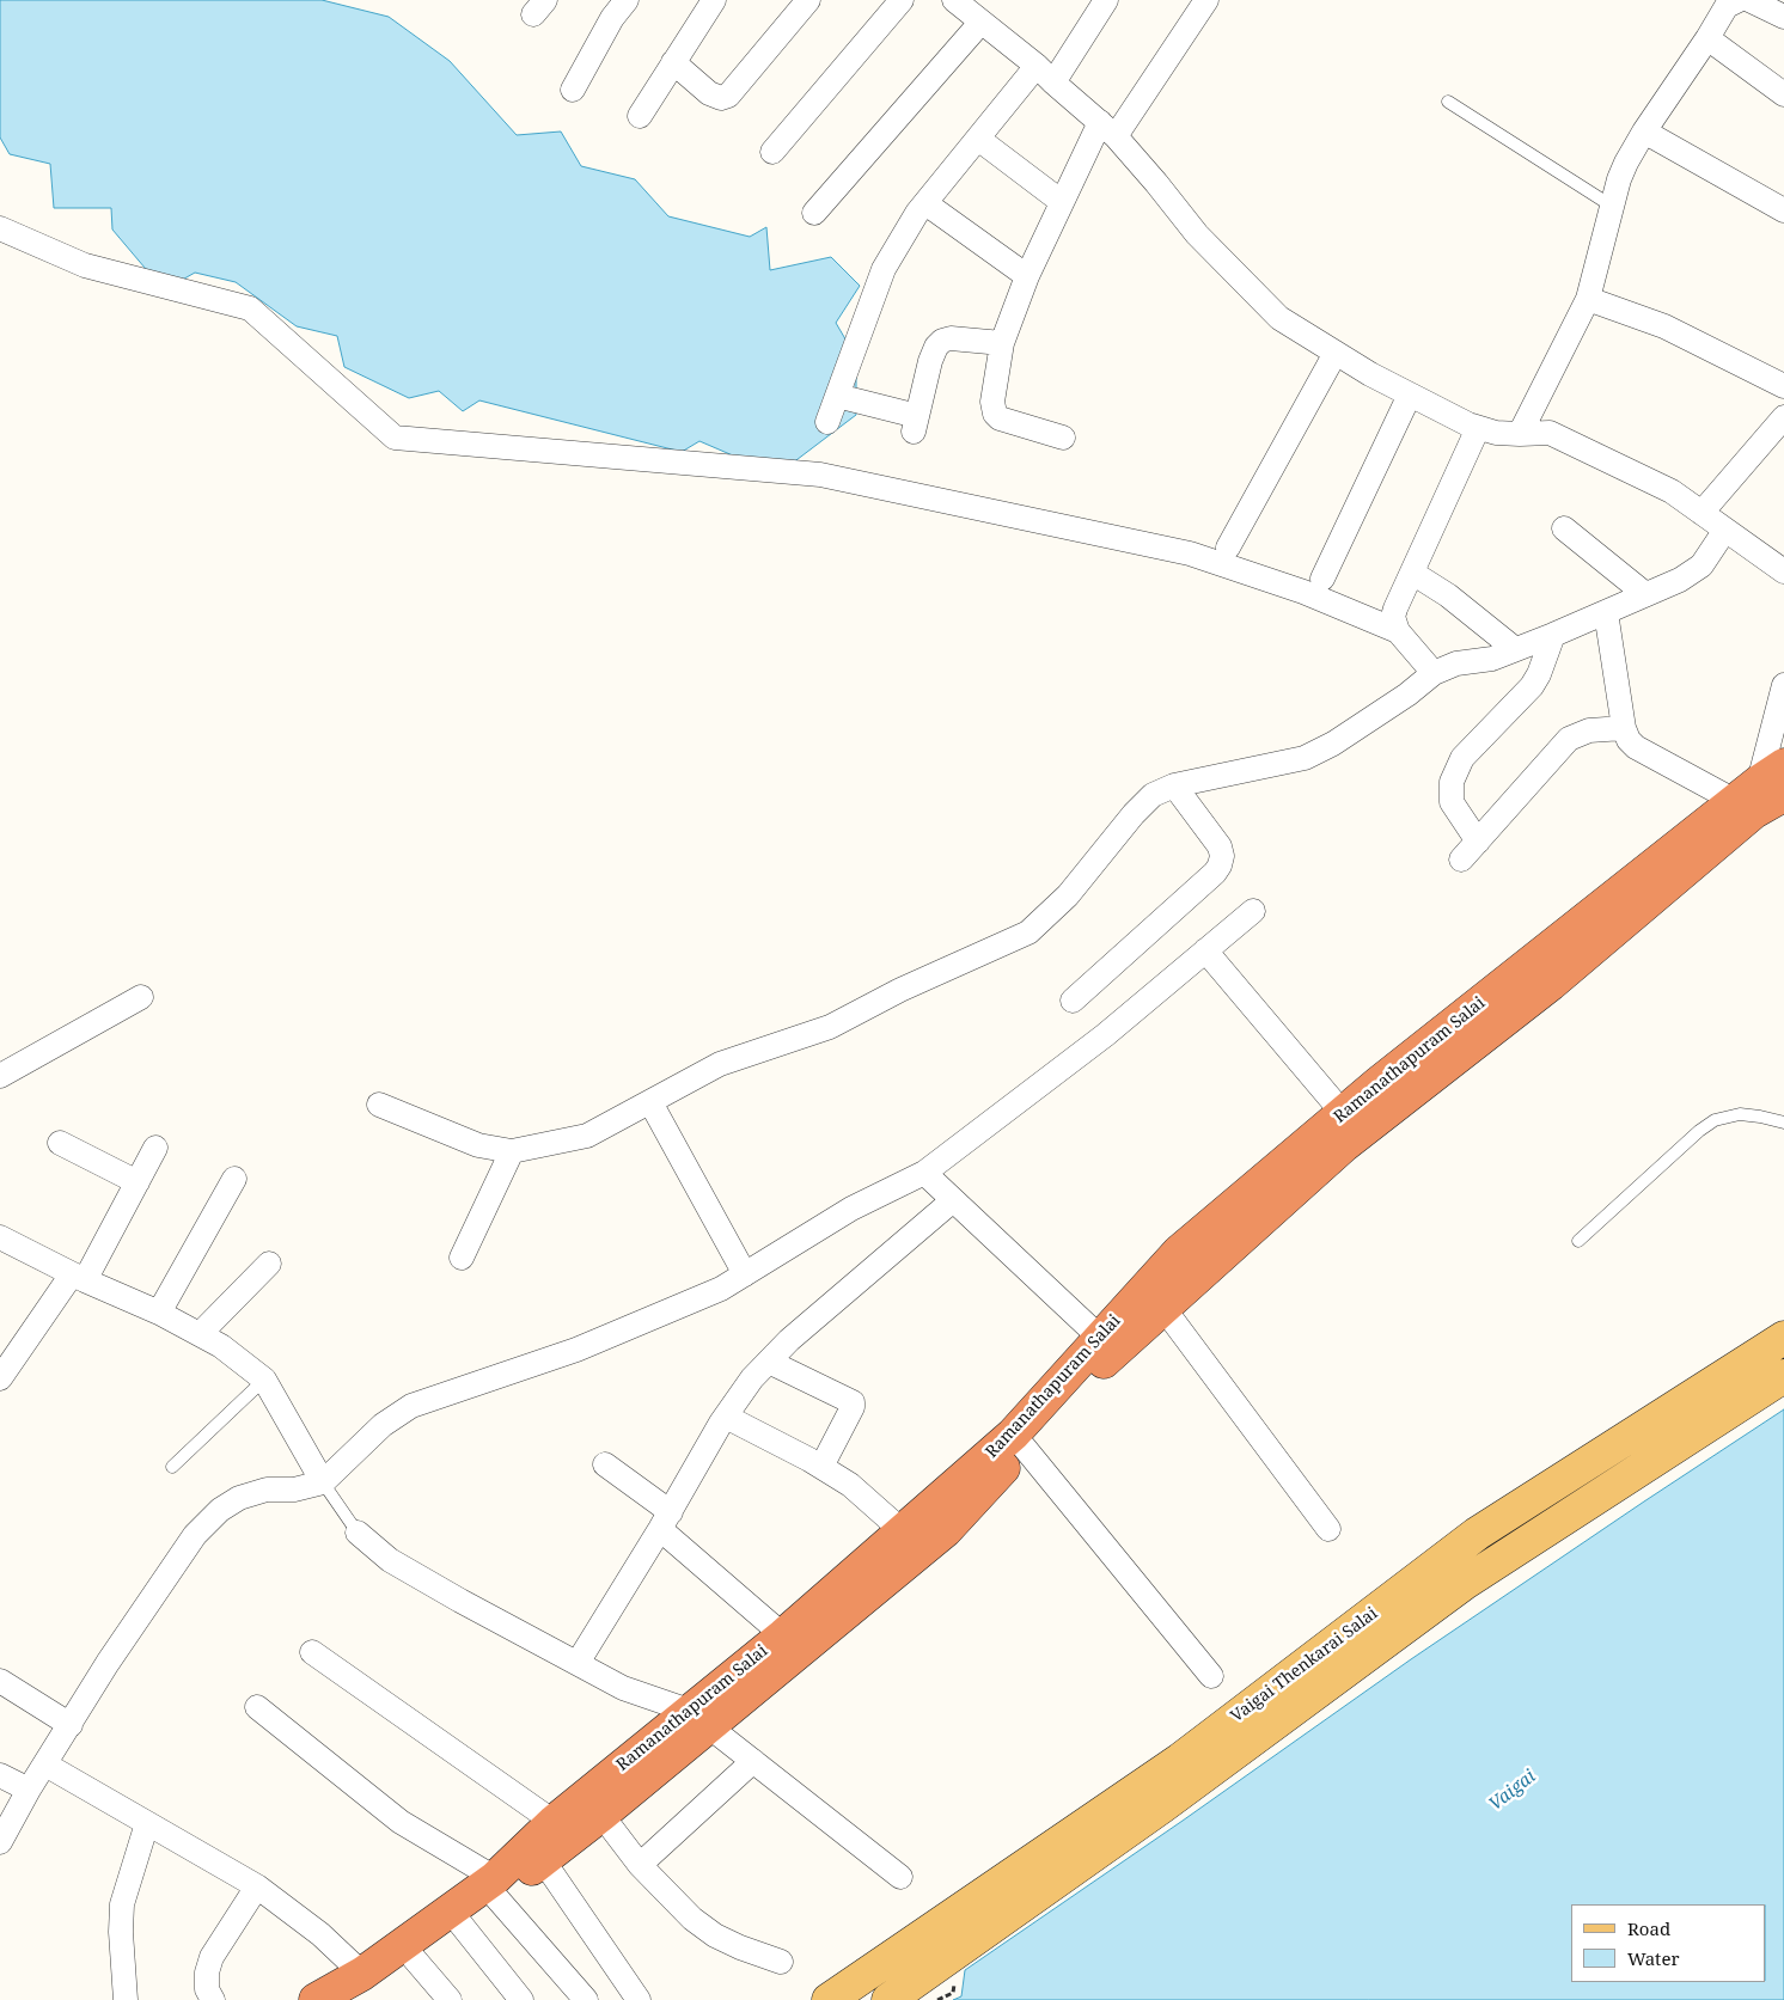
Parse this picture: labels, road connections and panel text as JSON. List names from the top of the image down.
{
  "streets": {
    "highway": ["Ramanathapuram Salai"],
    "main road": ["Vaigai Thenkarai Salai"]
  },
  "water": ["Vaigai"],
  "legend": ["Road", "Water"]
}
